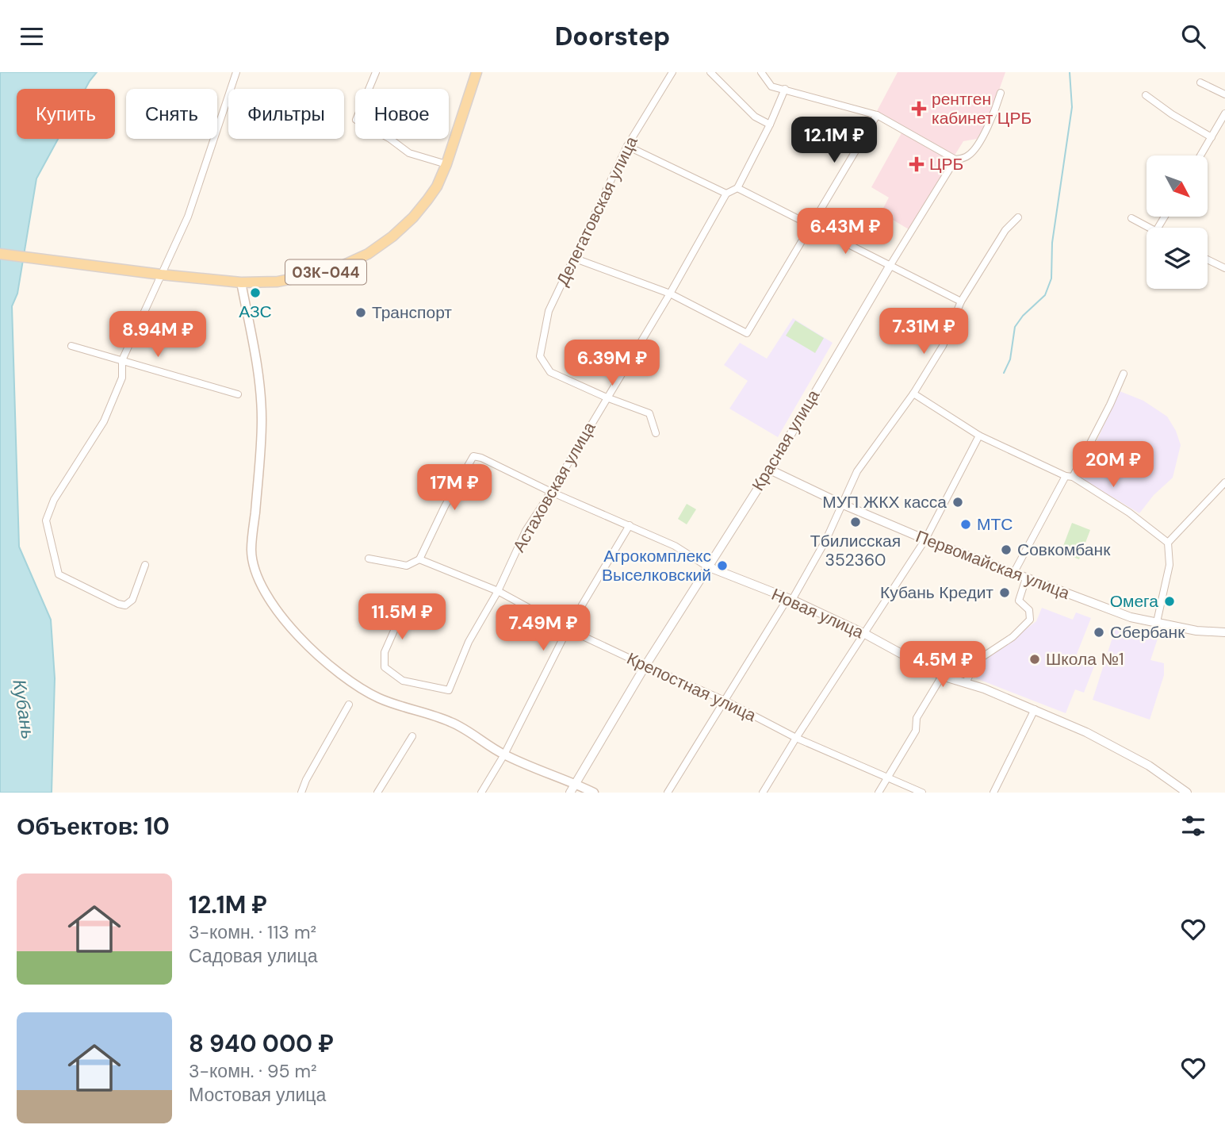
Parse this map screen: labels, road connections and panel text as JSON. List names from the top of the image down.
{
  "streets": {
    "main road": ["03К-044"],
    "street": [
      "Делегатовская улица",
      "Красная улица",
      "Астаховская улица",
      "Первомайская улица",
      "Новая улица",
      "Крепостная улица"
    ]
  },
  "crossings": [
    ["Делегатовская улица", "Астаховская улица"],
    ["Красная улица", "Первомайская улица"],
    ["Красная улица", "Новая улица"],
    ["Красная улица", "Крепостная улица"],
    ["Астаховская улица", "Новая улица"],
    ["Астаховская улица", "Крепостная улица"],
    ["Новая улица", "Крепостная улица"]
  ],
  "water": ["Кубань"],
  "places": {
    "health": ["рентген кабинет ЦРБ", "ЦРБ"],
    "other": [
      "АЗС",
      "Транспорт",
      "МУП ЖКХ касса",
      "Тбилисская 352360",
      "МТС",
      "Совкомбанк",
      "Агрокомплекс Выселковский",
      "Кубань Кредит",
      "Омега",
      "Сбербанк",
      "Школа №1"
    ]
  },
  "north": "bottom right",
  "page": {
    "header": "Doorstep",
    "chip": [
      "Купить",
      "Снять",
      "Фильтры",
      "Новое"
    ],
    "price": [
      "12.1M ₽",
      "6.43M ₽",
      "7.31M ₽",
      "8.94M ₽",
      "6.39M ₽",
      "20M ₽",
      "17M ₽",
      "11.5M ₽",
      "7.49M ₽",
      "4.5M ₽"
    ],
    "heading": "Объектов: 10",
    "list": [
      {
        "name": "12.1M ₽",
        "note": "3-комн. · 113 m² · Садовая улица"
      },
      {
        "name": "8 940 000 ₽",
        "note": "3-комн. · 95 m² · Мостовая улица"
      }
    ]
  }
}
